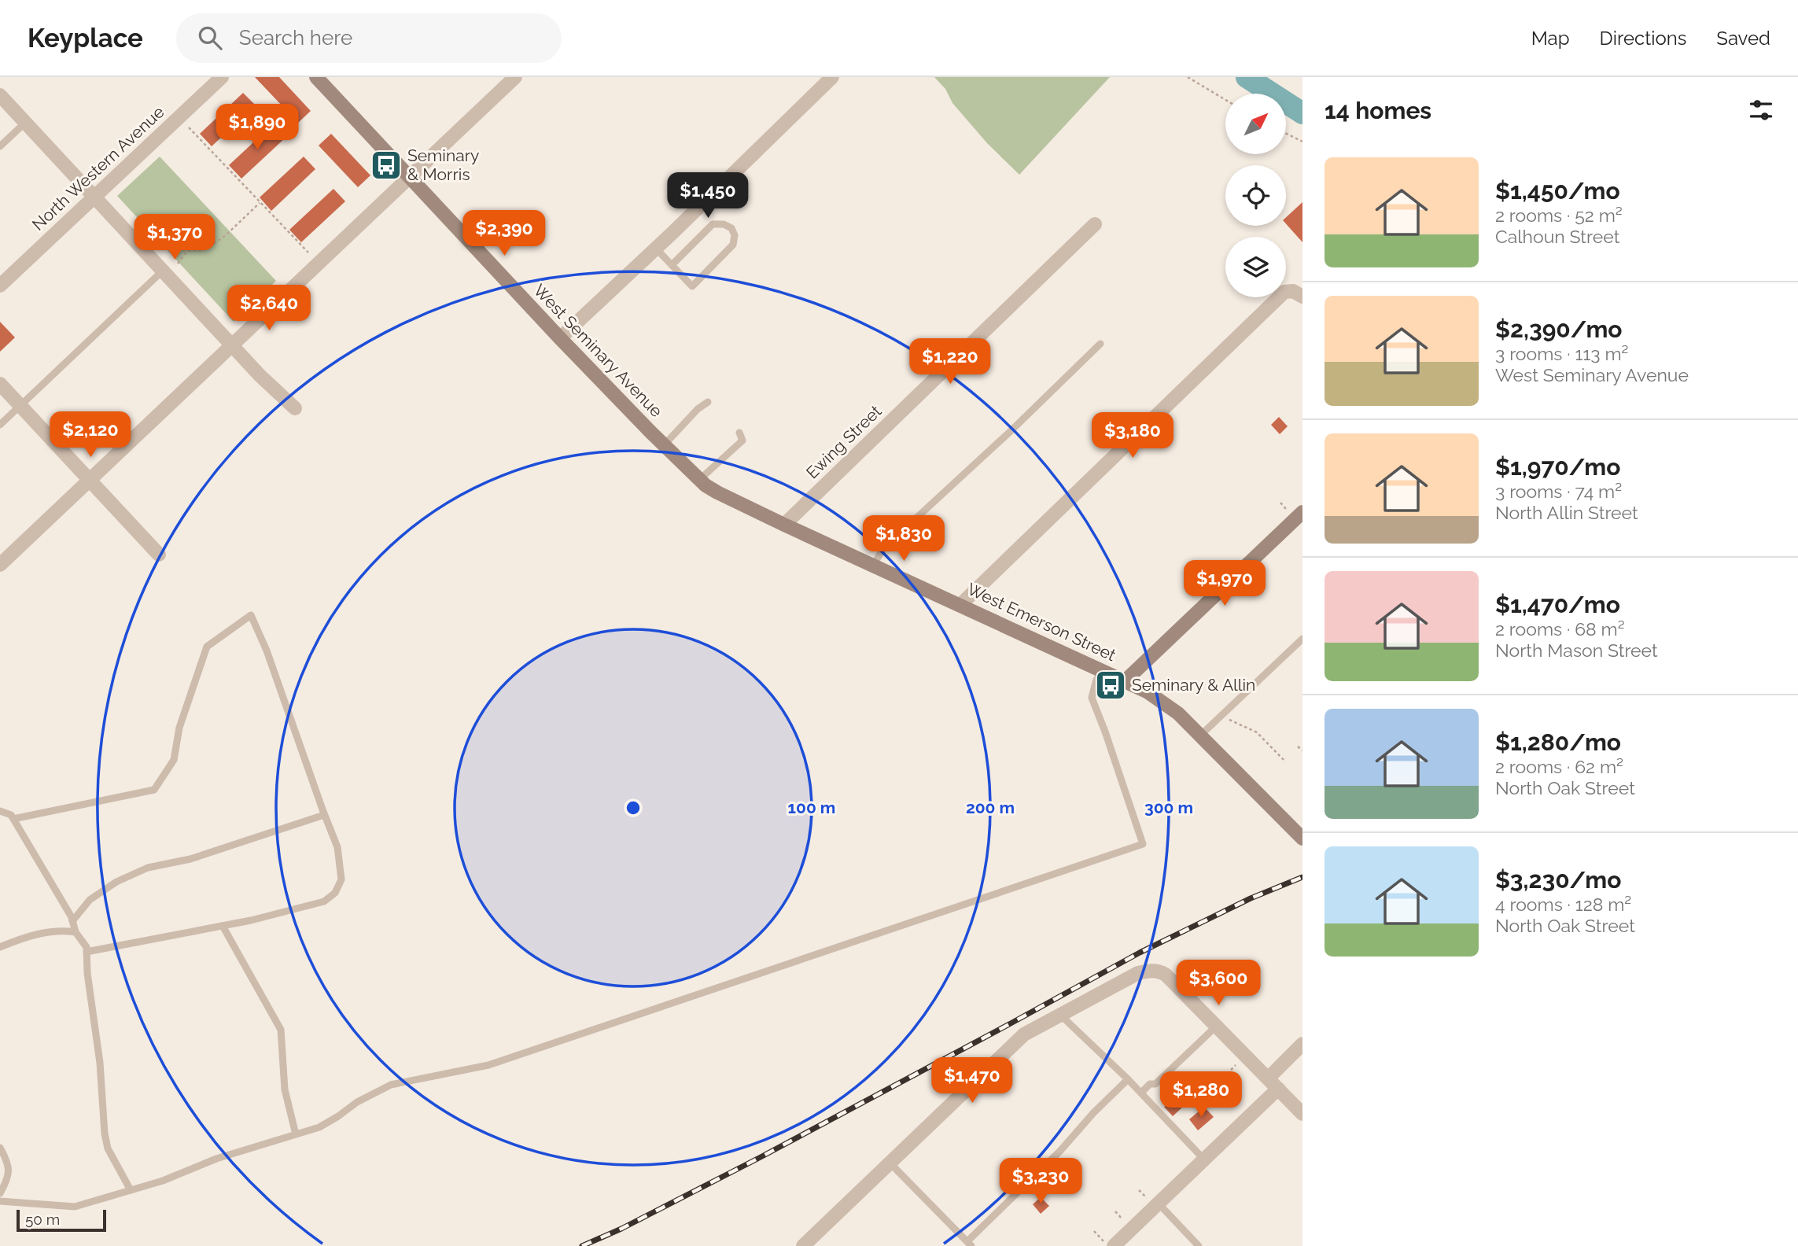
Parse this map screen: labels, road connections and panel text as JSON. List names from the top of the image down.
{
  "streets": {
    "street": [
      "North Western Avenue",
      "West Seminary Avenue",
      "Ewing Street",
      "West Emerson Street"
    ]
  },
  "crossings": [
    ["West Seminary Avenue", "West Emerson Street"],
    ["Ewing Street", "West Emerson Street"]
  ],
  "places": {
    "bus stop": ["Seminary & Morris", "Seminary & Allin"]
  },
  "scale_bar": "50 m",
  "north": "top right",
  "page": {
    "header": "Keyplace",
    "search": "Search here",
    "nav": ["Map", "Directions", "Saved"],
    "heading": "14 homes",
    "price": [
      "$1,890",
      "$1,450",
      "$2,390",
      "$1,370",
      "$2,640",
      "$1,220",
      "$2,120",
      "$3,180",
      "$1,830",
      "$1,970",
      "$3,600",
      "$1,470",
      "$1,280",
      "$3,230"
    ],
    "list": [
      {
        "name": "$1,450/mo",
        "note": "2 rooms · 52 m² · Calhoun Street"
      },
      {
        "name": "$2,390/mo",
        "note": "3 rooms · 113 m² · West Seminary Avenue"
      },
      {
        "name": "$1,970/mo",
        "note": "3 rooms · 74 m² · North Allin Street"
      },
      {
        "name": "$1,470/mo",
        "note": "2 rooms · 68 m² · North Mason Street"
      },
      {
        "name": "$1,280/mo",
        "note": "2 rooms · 62 m² · North Oak Street"
      },
      {
        "name": "$3,230/mo",
        "note": "4 rooms · 128 m² · North Oak Street"
      }
    ],
    "scale": "50 m"
  },
  "rings": ["100 m", "200 m", "300 m"]
}
